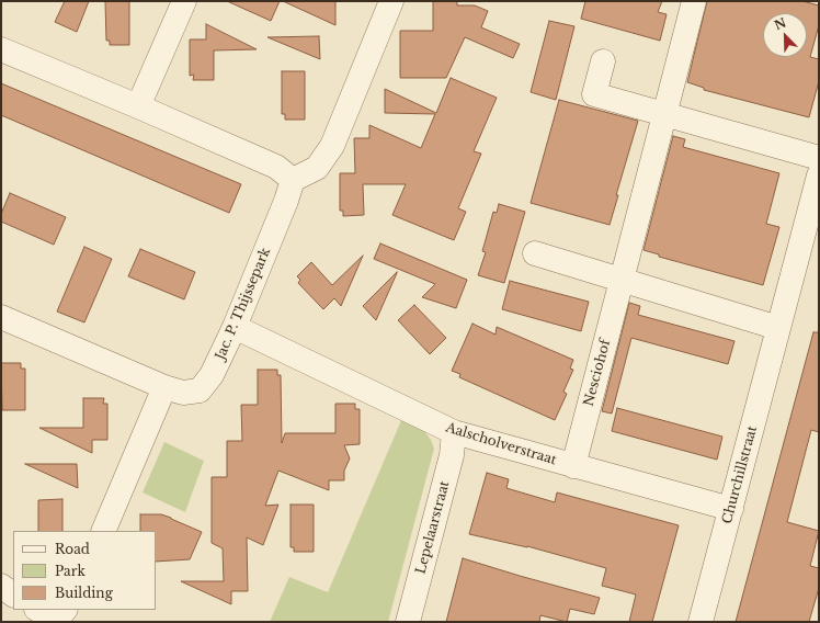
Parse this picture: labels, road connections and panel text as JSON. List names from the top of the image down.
{
  "streets": {
    "street": [
      "Jac. P. Thijssepark",
      "Nesciohof",
      "Aalscholverstraat",
      "Churchillstraat",
      "Lepelaarstraat"
    ]
  },
  "crossings": [
    ["Jac. P. Thijssepark", "Aalscholverstraat"],
    ["Nesciohof", "Aalscholverstraat"],
    ["Aalscholverstraat", "Churchillstraat"],
    ["Aalscholverstraat", "Lepelaarstraat"]
  ],
  "legend": ["Road", "Park", "Building"],
  "north": "top left"
}
